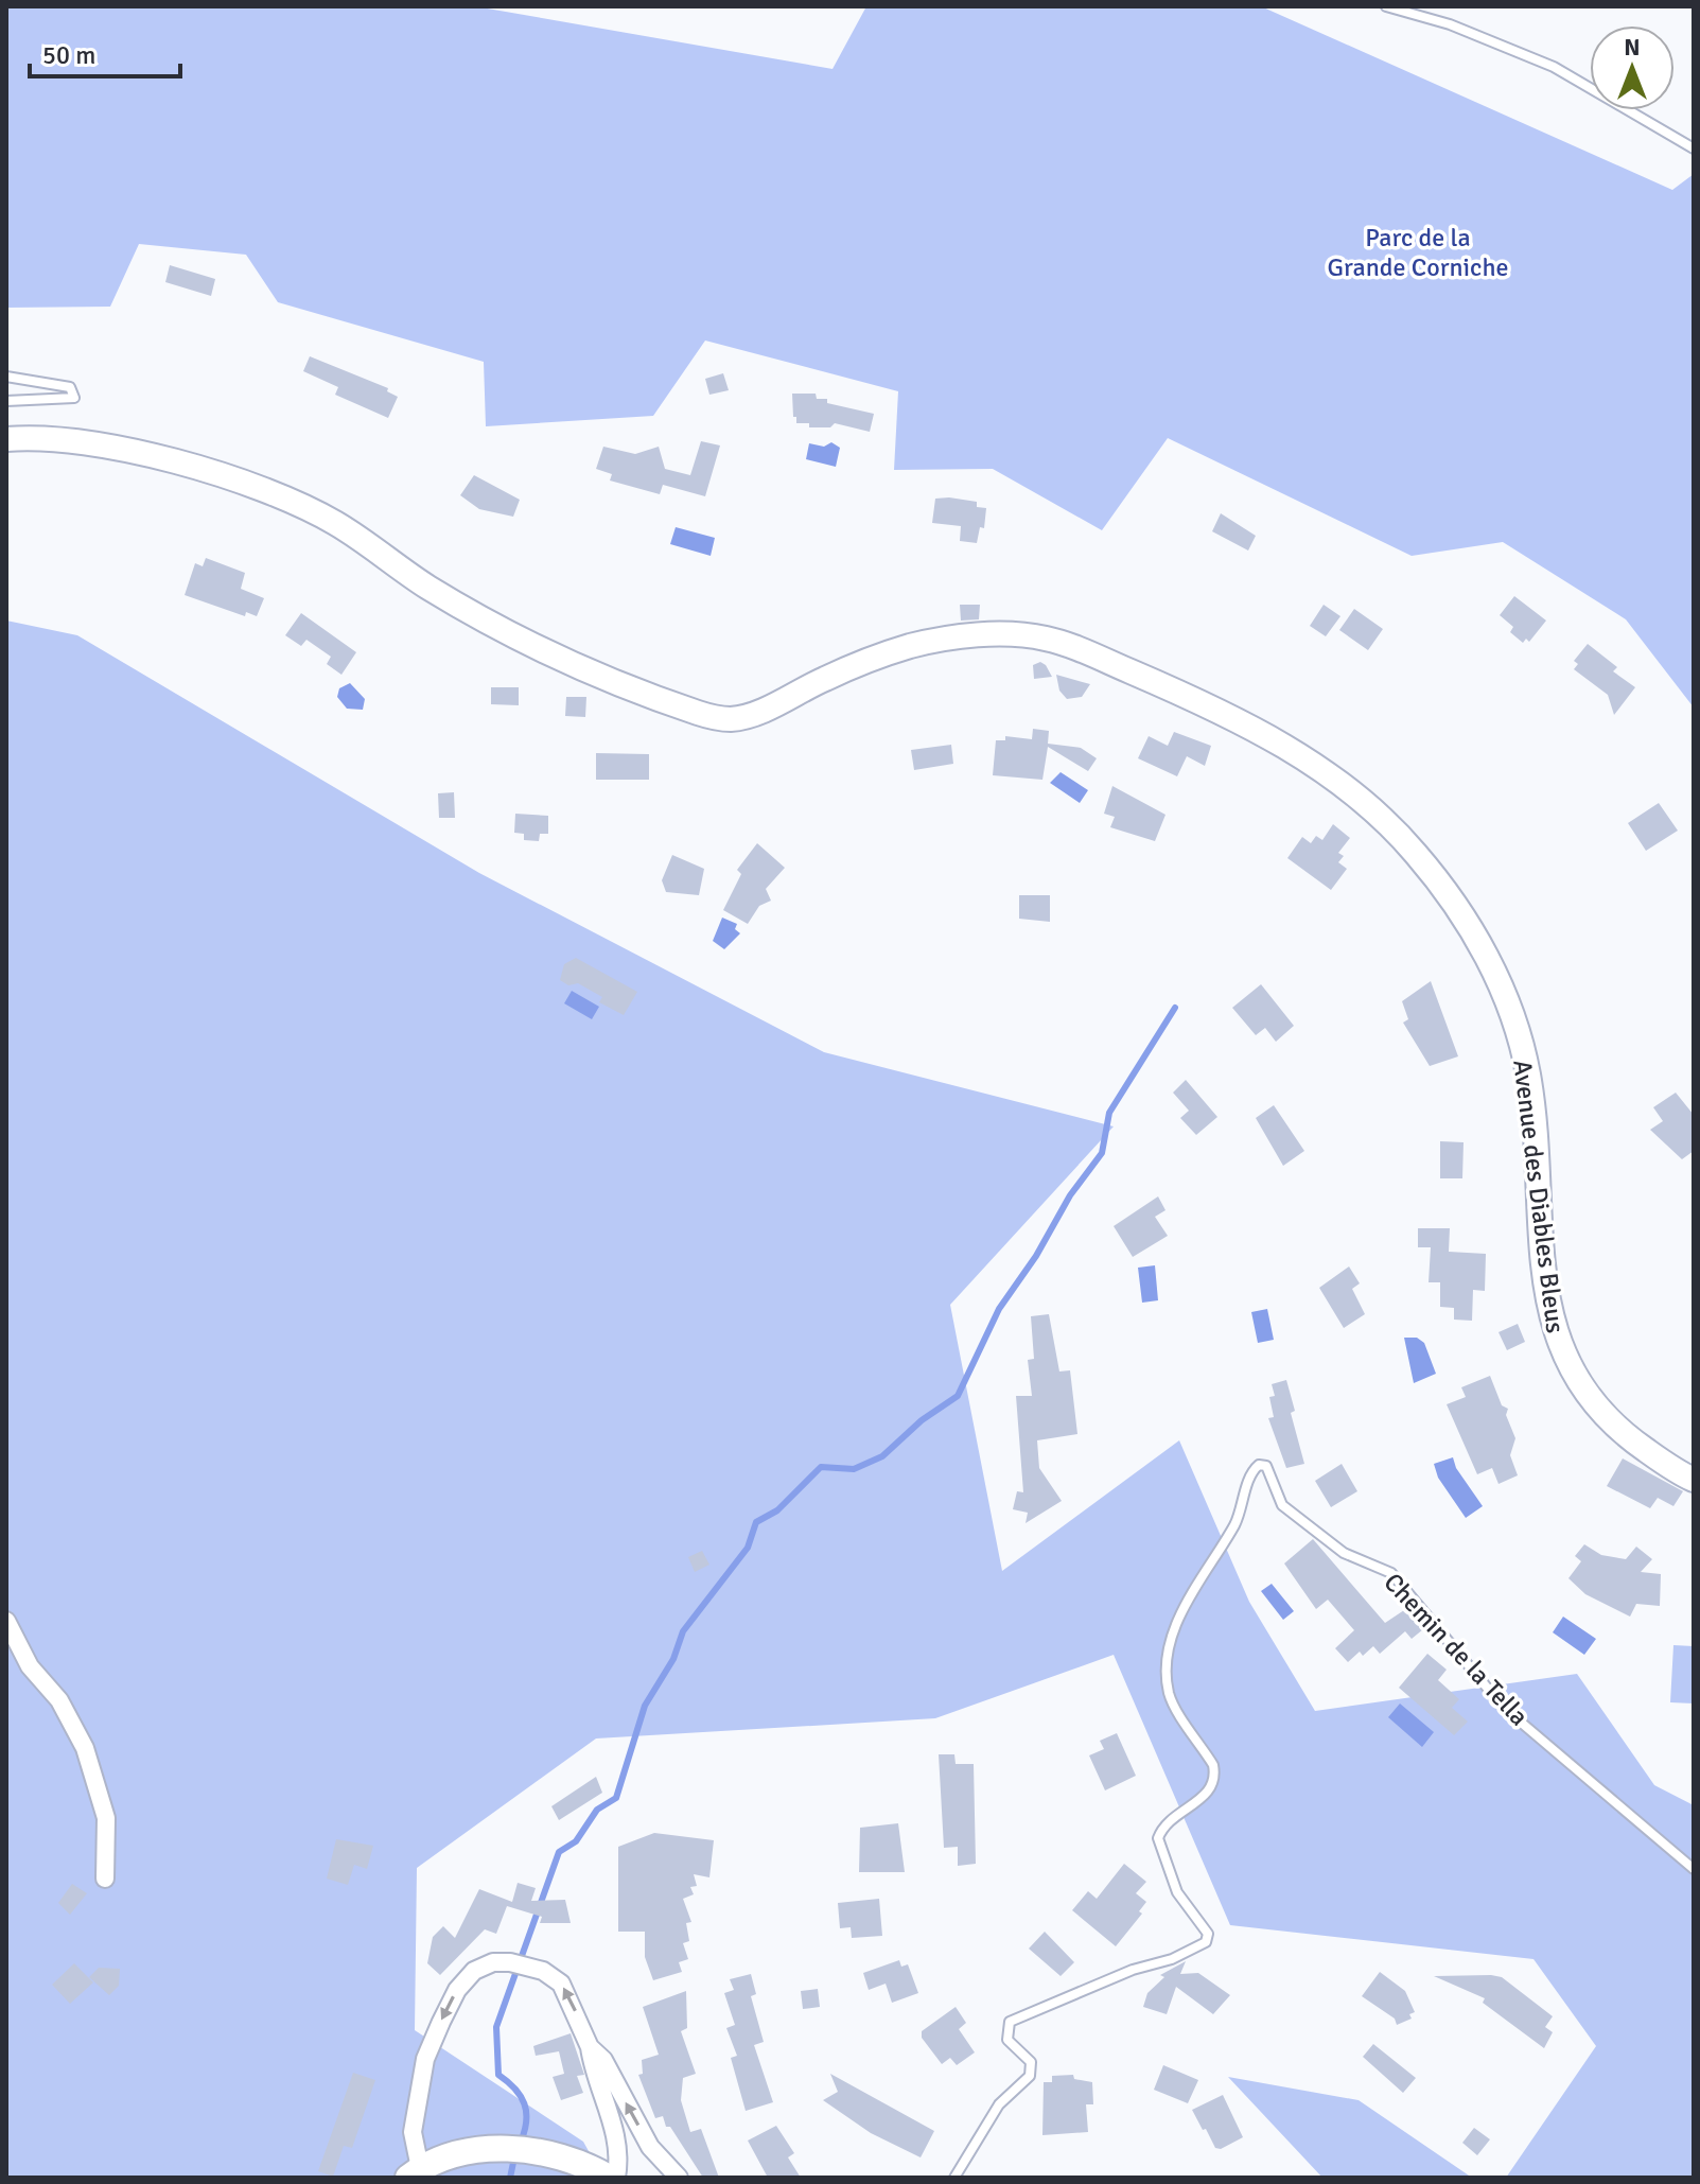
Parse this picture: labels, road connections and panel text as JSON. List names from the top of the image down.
{
  "streets": {
    "main road": ["Avenue des Diables Bleus"],
    "lane": ["Chemin de la Tella"]
  },
  "parks": ["Parc de la Grande Corniche"],
  "scale_bar": "50 m",
  "north": "top"
}
